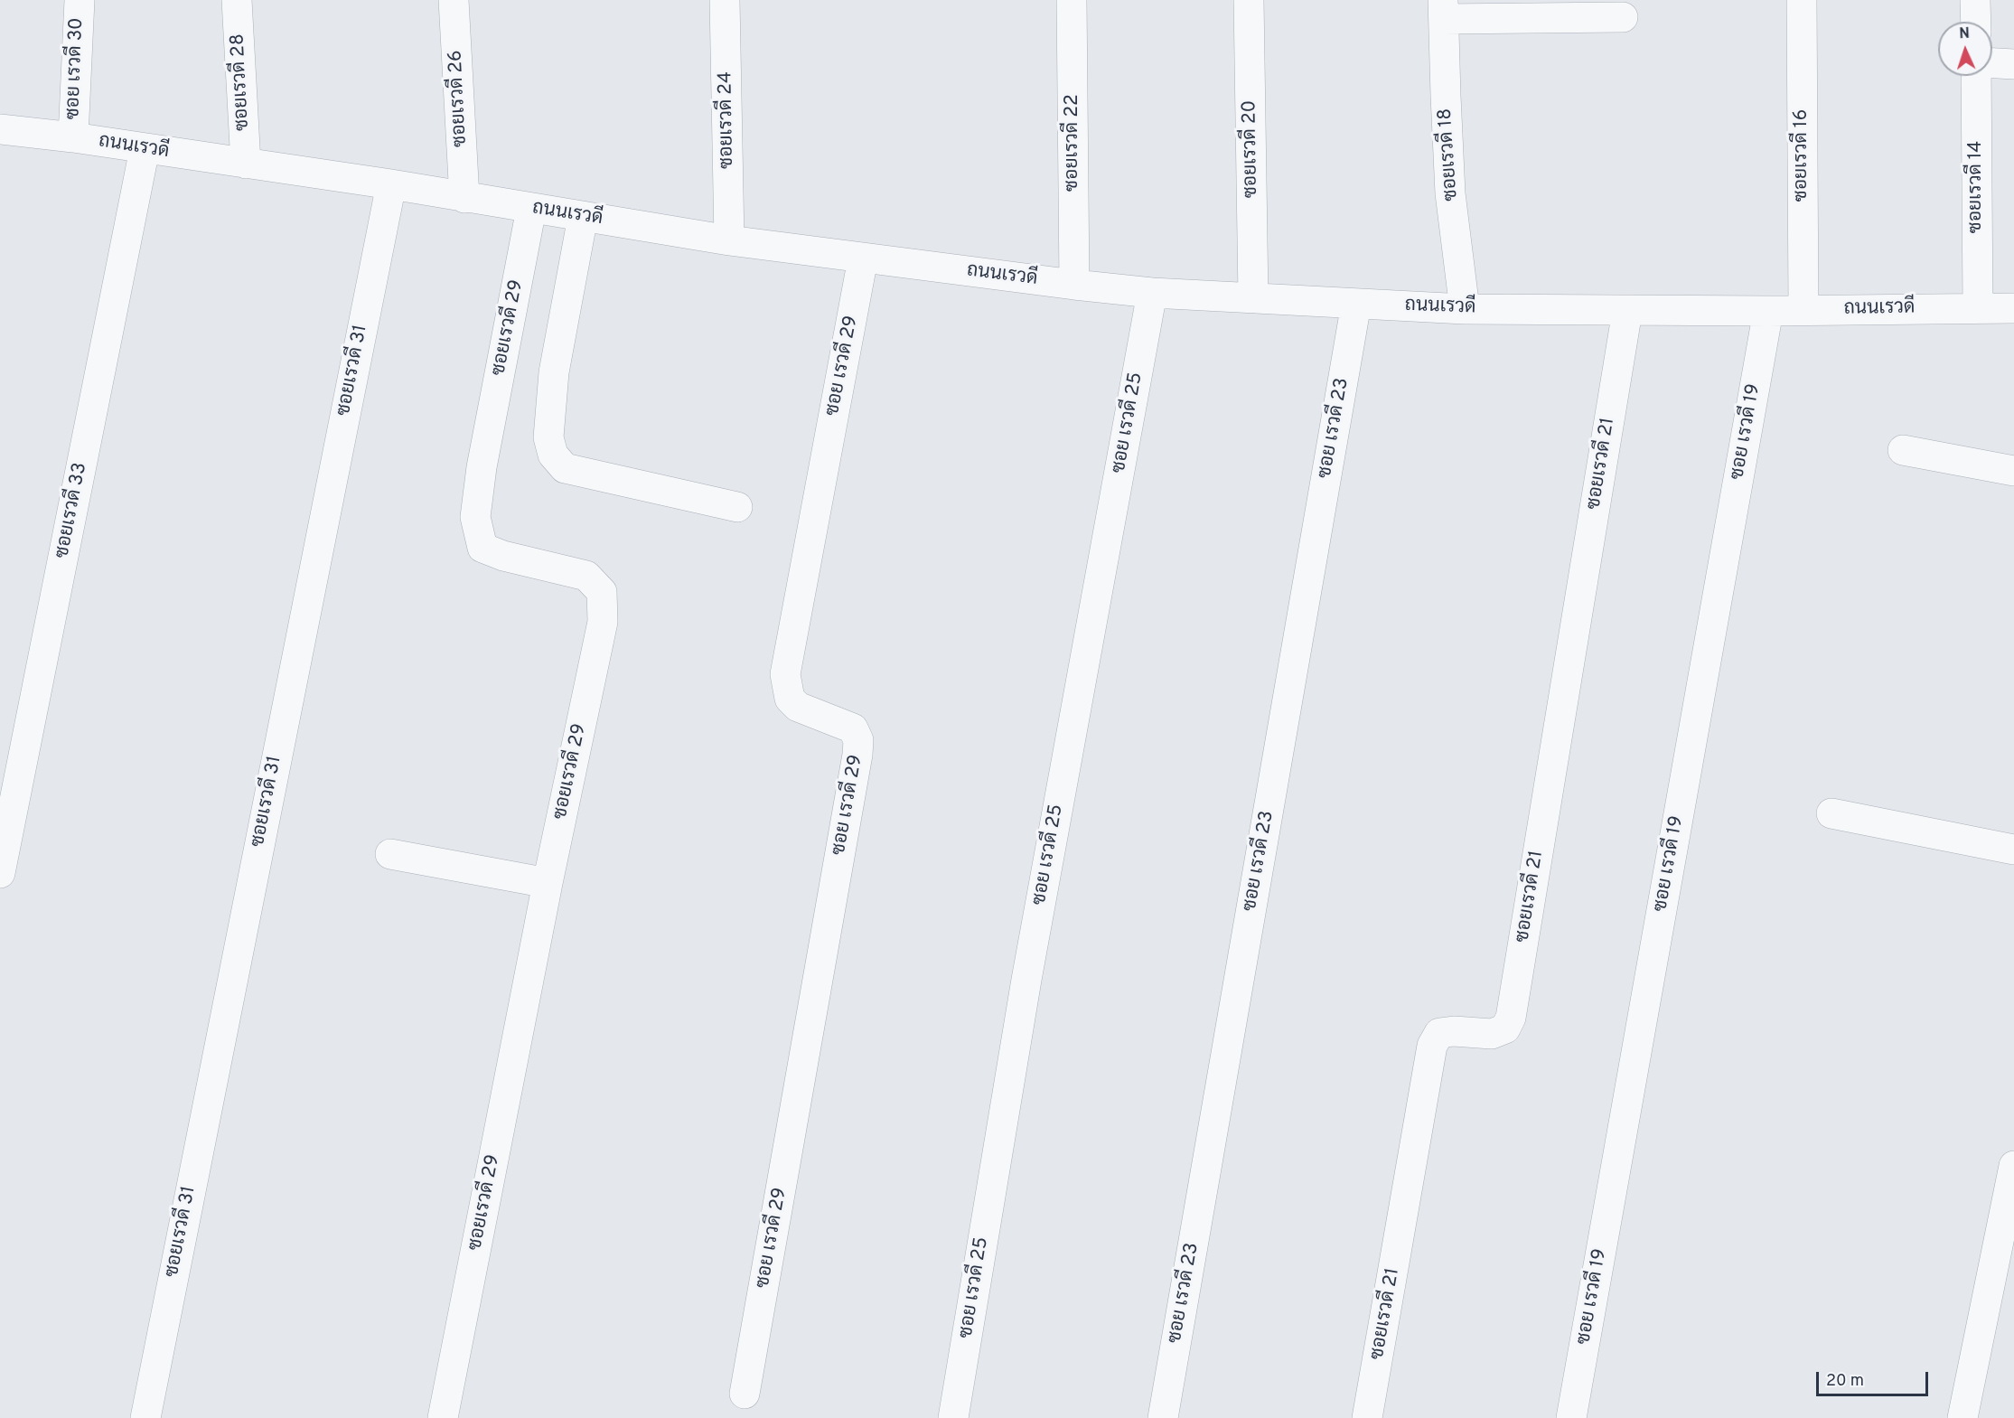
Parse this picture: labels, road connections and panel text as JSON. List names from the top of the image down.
{
  "streets": {
    "street": [
      "ซอย เรวดี 30",
      "ซอยเรวดี 28",
      "ซอยเรวดี 26",
      "ซอยเรวดี 24",
      "ซอยเรวดี 22",
      "ถนนเรวดี",
      "ซอยเรวดี 20",
      "ซอยเรวดี 18",
      "ซอยเรวดี 16",
      "ซอยเรวดี 14",
      "ซอยเรวดี 29",
      "ซอย เรวดี 29",
      "ซอยเรวดี 31",
      "ซอย เรวดี 25",
      "ซอย เรวดี 23",
      "ซอย เรวดี 19",
      "ซอยเรวดี 21",
      "ซอยเรวดี 33"
    ]
  },
  "crossings": [
    ["ซอย เรวดี 30", "ถนนเรวดี"],
    ["ซอยเรวดี 28", "ถนนเรวดี"],
    ["ซอยเรวดี 26", "ถนนเรวดี"],
    ["ซอยเรวดี 24", "ถนนเรวดี"],
    ["ซอยเรวดี 22", "ถนนเรวดี"],
    ["ถนนเรวดี", "ซอยเรวดี 20"],
    ["ถนนเรวดี", "ซอยเรวดี 18"],
    ["ถนนเรวดี", "ซอยเรวดี 16"],
    ["ถนนเรวดี", "ซอยเรวดี 14"],
    ["ถนนเรวดี", "ซอยเรวดี 29"],
    ["ถนนเรวดี", "ซอย เรวดี 29"],
    ["ถนนเรวดี", "ซอยเรวดี 31"],
    ["ถนนเรวดี", "ซอย เรวดี 25"],
    ["ถนนเรวดี", "ซอย เรวดี 23"],
    ["ถนนเรวดี", "ซอย เรวดี 19"],
    ["ถนนเรวดี", "ซอยเรวดี 21"],
    ["ถนนเรวดี", "ซอยเรวดี 33"]
  ],
  "scale_bar": "20 m",
  "north": "top"
}
